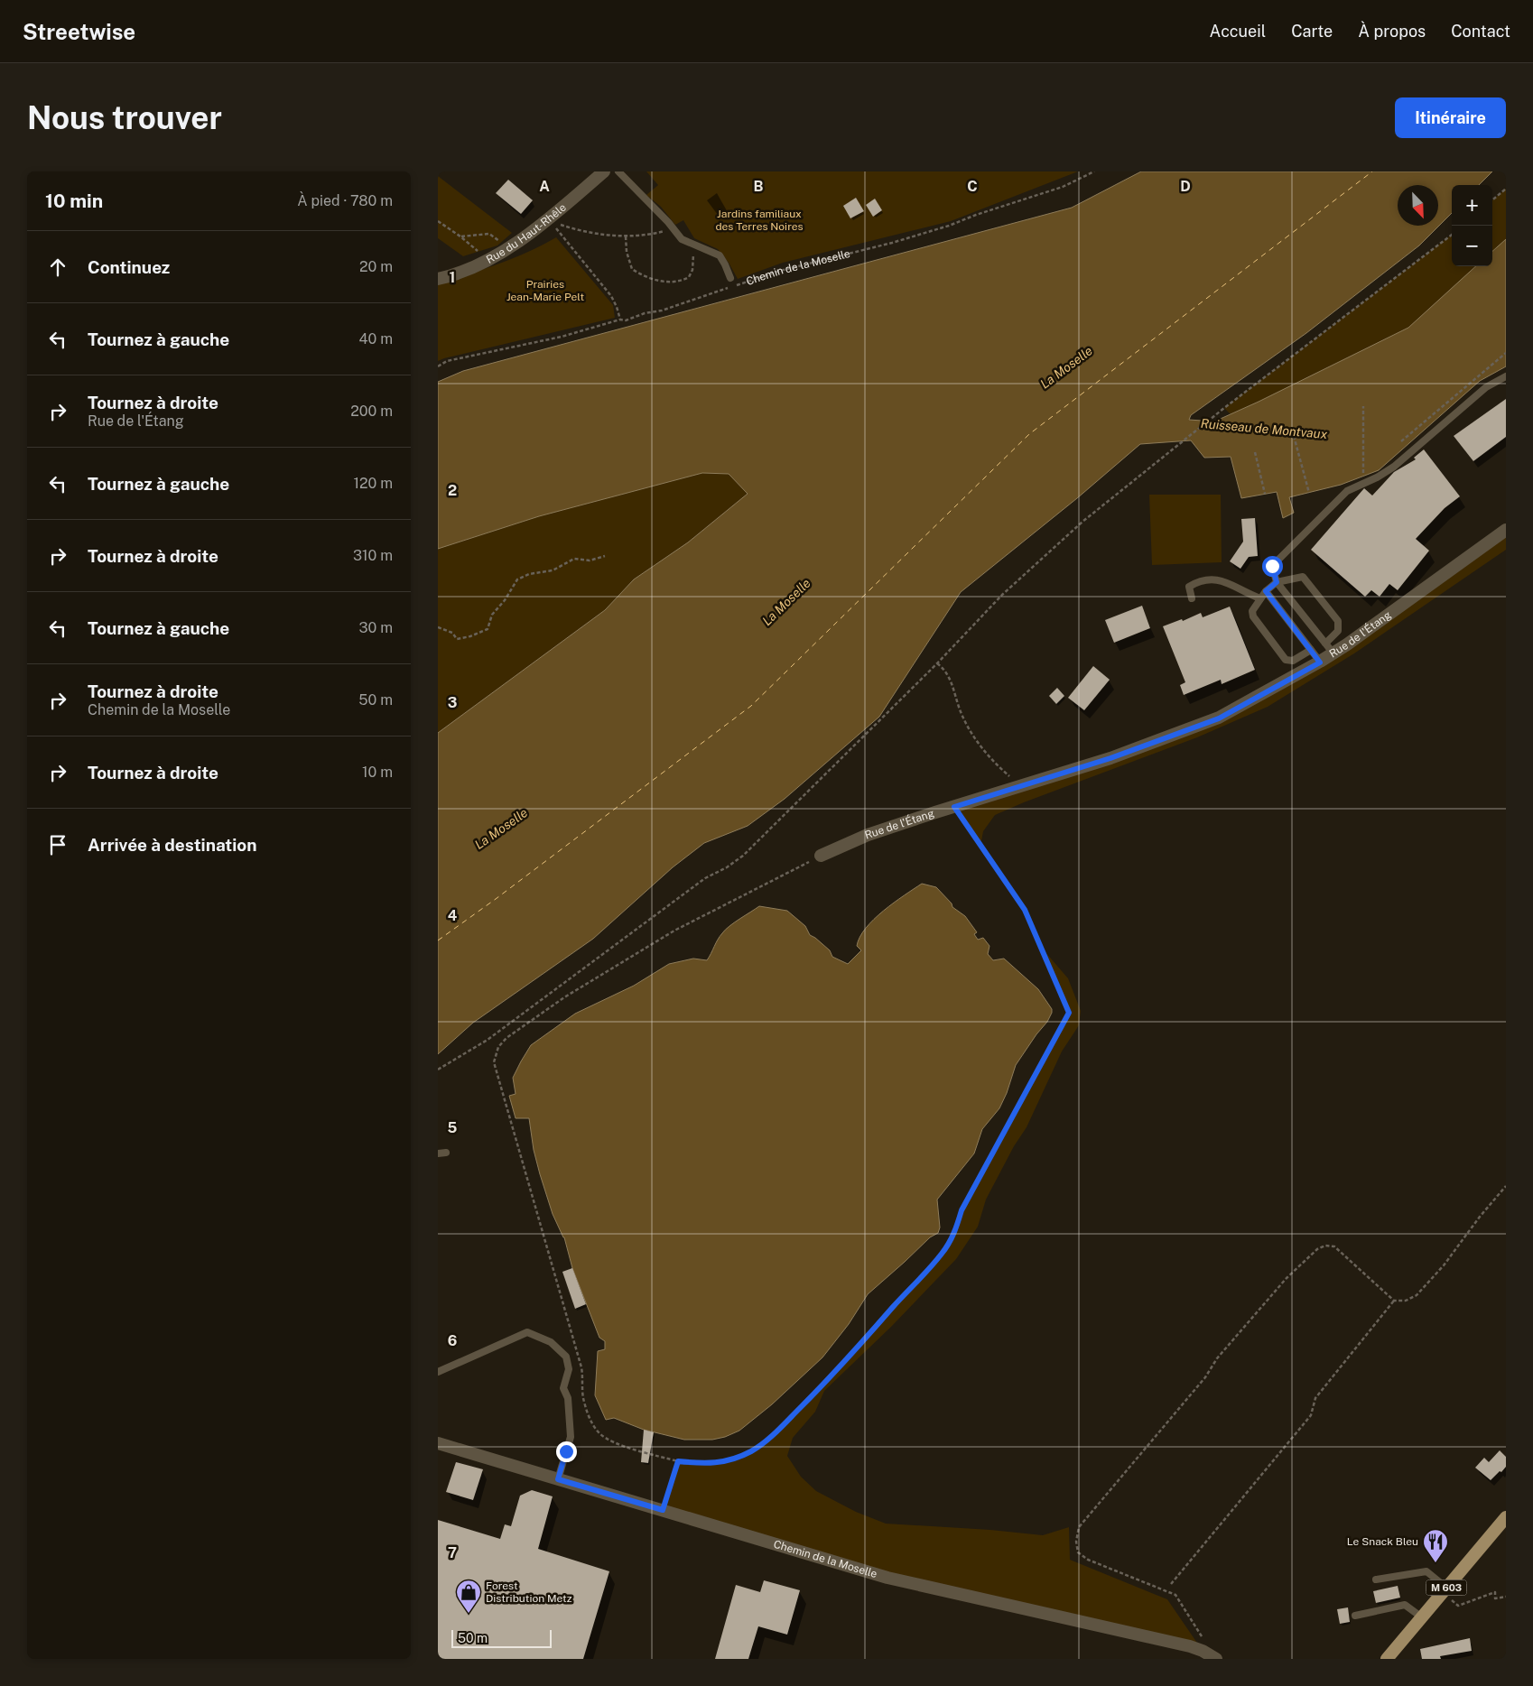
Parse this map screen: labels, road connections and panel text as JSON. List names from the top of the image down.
{
  "streets": {
    "main road": ["M 603"],
    "street": ["Rue du Haut-Rhêle", "Chemin de la Moselle", "Rue de l'Étang"]
  },
  "water": ["La Moselle", "Ruisseau de Montvaux"],
  "parks": ["Jardins familiaux des Terres Noires", "Prairies Jean-Marie Pelt"],
  "places": {
    "restaurant": ["Le Snack Bleu"],
    "shop": ["Forest Distribution Metz"]
  },
  "scale_bar": "50 m",
  "north": "bottom right",
  "page": {
    "header": "Streetwise",
    "nav": [
      "Accueil",
      "Carte",
      "À propos",
      "Contact"
    ],
    "buttons": "Itinéraire",
    "title": "Nous trouver",
    "heading": ["10 min", "À pied · 780 m"],
    "map_buttons": ["+", "−"],
    "list": [
      ["Continuez", "20 m"],
      ["Tournez à gauche", "40 m"],
      ["Tournez à droite", "Rue de l'Étang", "200 m"],
      ["Tournez à gauche", "120 m"],
      ["Tournez à droite", "310 m"],
      ["Tournez à gauche", "30 m"],
      ["Tournez à droite", "Chemin de la Moselle", "50 m"],
      ["Tournez à droite", "10 m"],
      "Arrivée à destination"
    ],
    "scale": "50 m"
  },
  "grid": {
    "columns": [
      "A",
      "B",
      "C",
      "D"
    ],
    "rows": [
      "1",
      "2",
      "3",
      "4",
      "5",
      "6",
      "7"
    ]
  }
}
